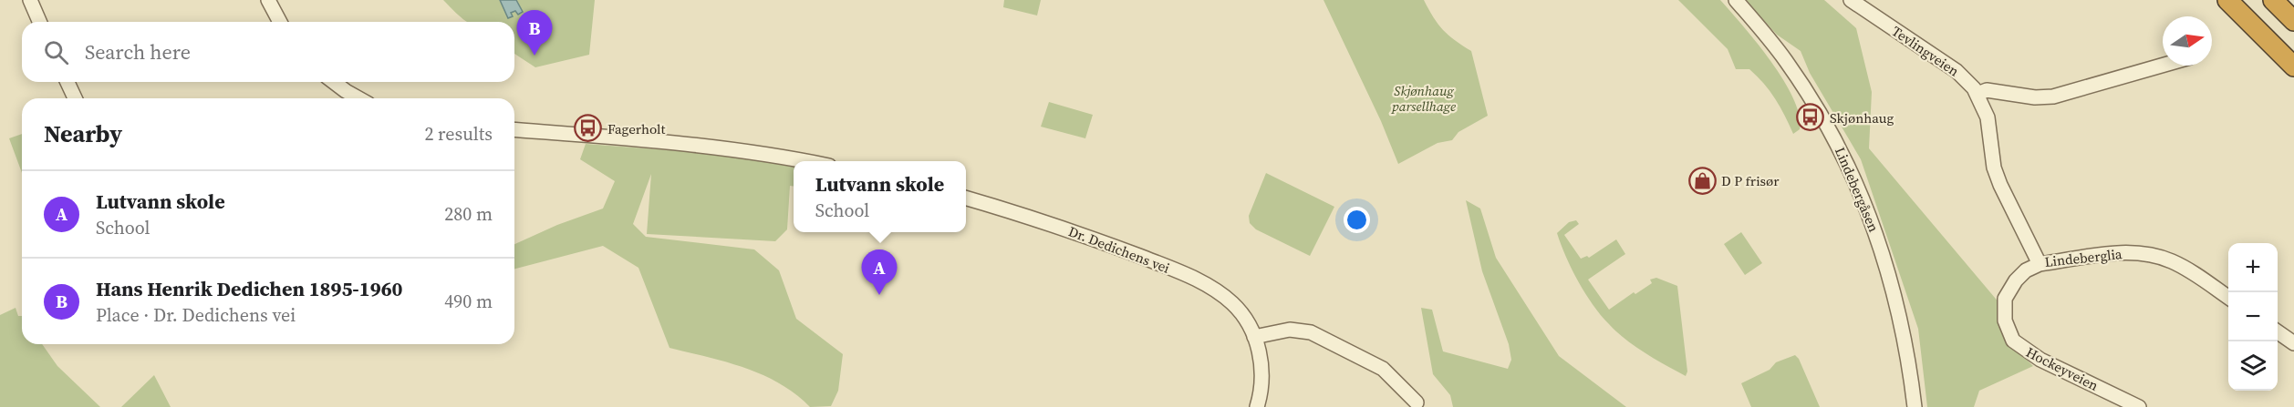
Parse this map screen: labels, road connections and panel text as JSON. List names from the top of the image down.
{
  "streets": {
    "street": [
      "Tevlingveien",
      "Lindebergåsen",
      "Dr. Dedichens vei",
      "Lindeberglia",
      "Hockeyveien"
    ]
  },
  "crossings": [
    ["Tevlingveien", "Lindeberglia"],
    ["Lindeberglia", "Hockeyveien"]
  ],
  "parks": ["Skjønhaug parsellhage"],
  "places": {
    "bus stop": ["Skjønhaug", "Fagerholt"],
    "shop": ["D P frisør"]
  },
  "north": "right",
  "page": {
    "pins": ["B", "A"],
    "search": "Search here",
    "heading": ["Nearby", "2 results"],
    "popup": ["Lutvann skole", "School"],
    "list": [
      {
        "mark": "A",
        "name": "Lutvann skole",
        "note": "School",
        "value": "280 m"
      },
      {
        "mark": "B",
        "name": "Hans Henrik Dedichen 1895-1960",
        "note": "Place · Dr. Dedichens vei",
        "value": "490 m"
      }
    ],
    "map_buttons": ["+", "−"]
  }
}
